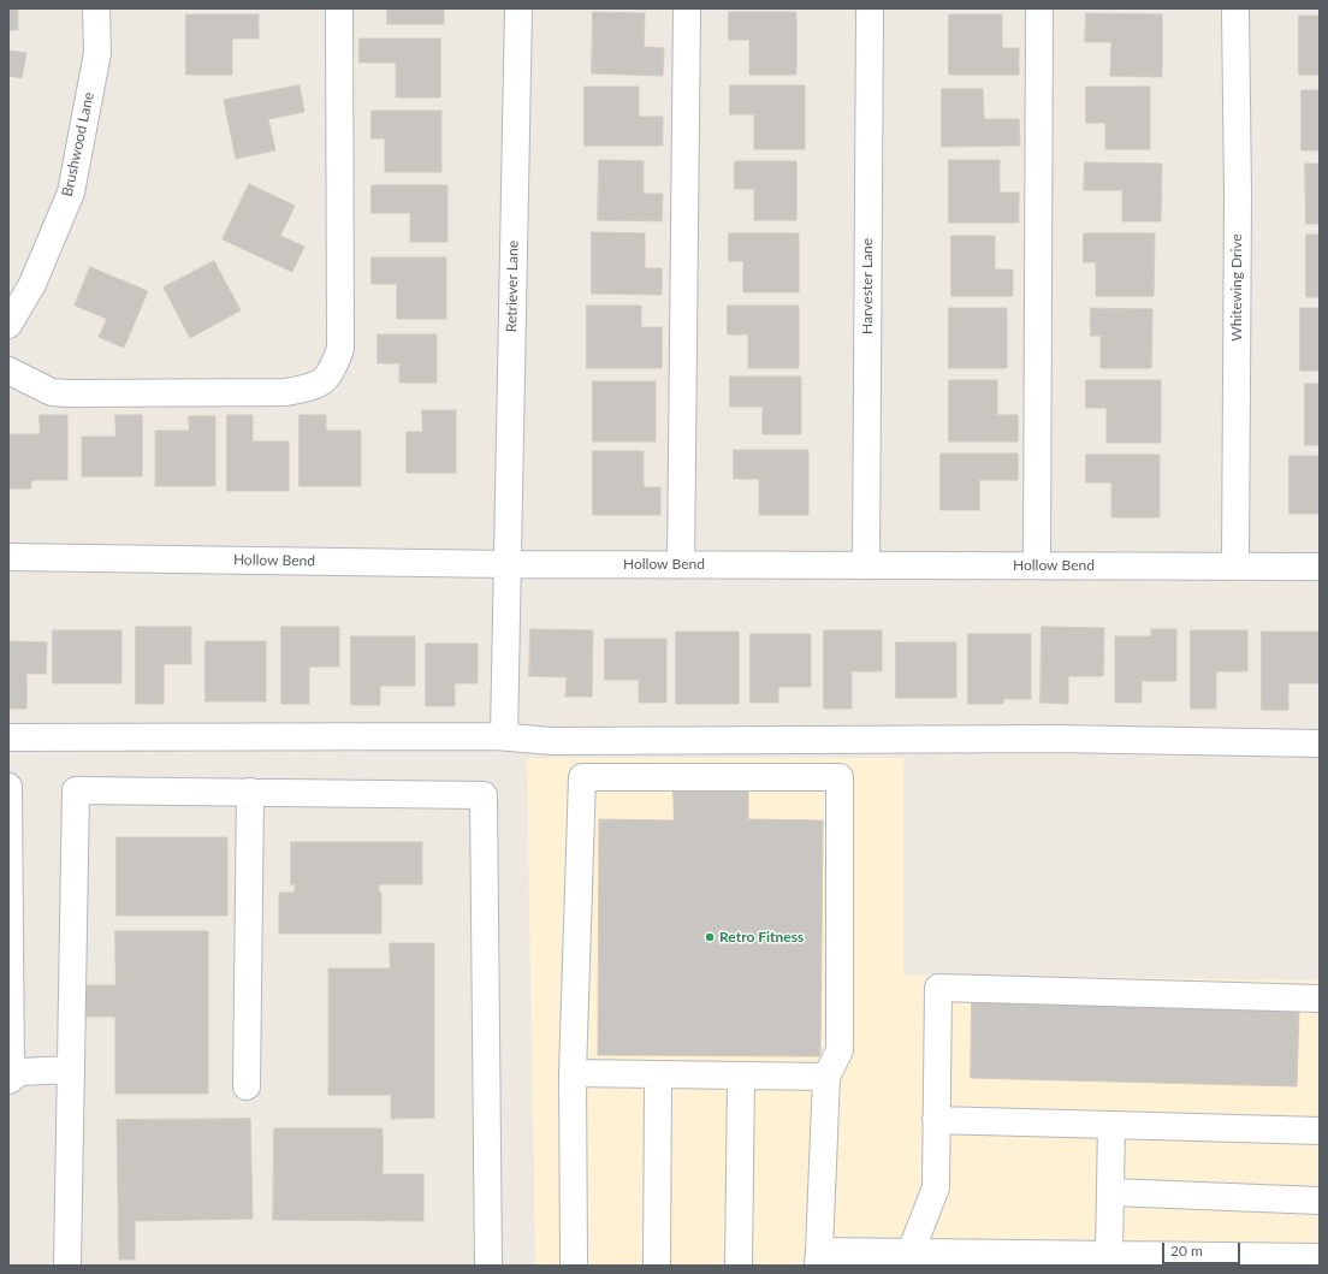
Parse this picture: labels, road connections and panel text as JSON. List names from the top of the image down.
{
  "streets": {
    "street": [
      "Brushwood Lane",
      "Retriever Lane",
      "Harvester Lane",
      "Whitewing Drive",
      "Hollow Bend"
    ]
  },
  "crossings": [
    ["Retriever Lane", "Hollow Bend"],
    ["Harvester Lane", "Hollow Bend"],
    ["Whitewing Drive", "Hollow Bend"]
  ],
  "places": ["Retro Fitness"],
  "scale_bar": "20 m"
}
